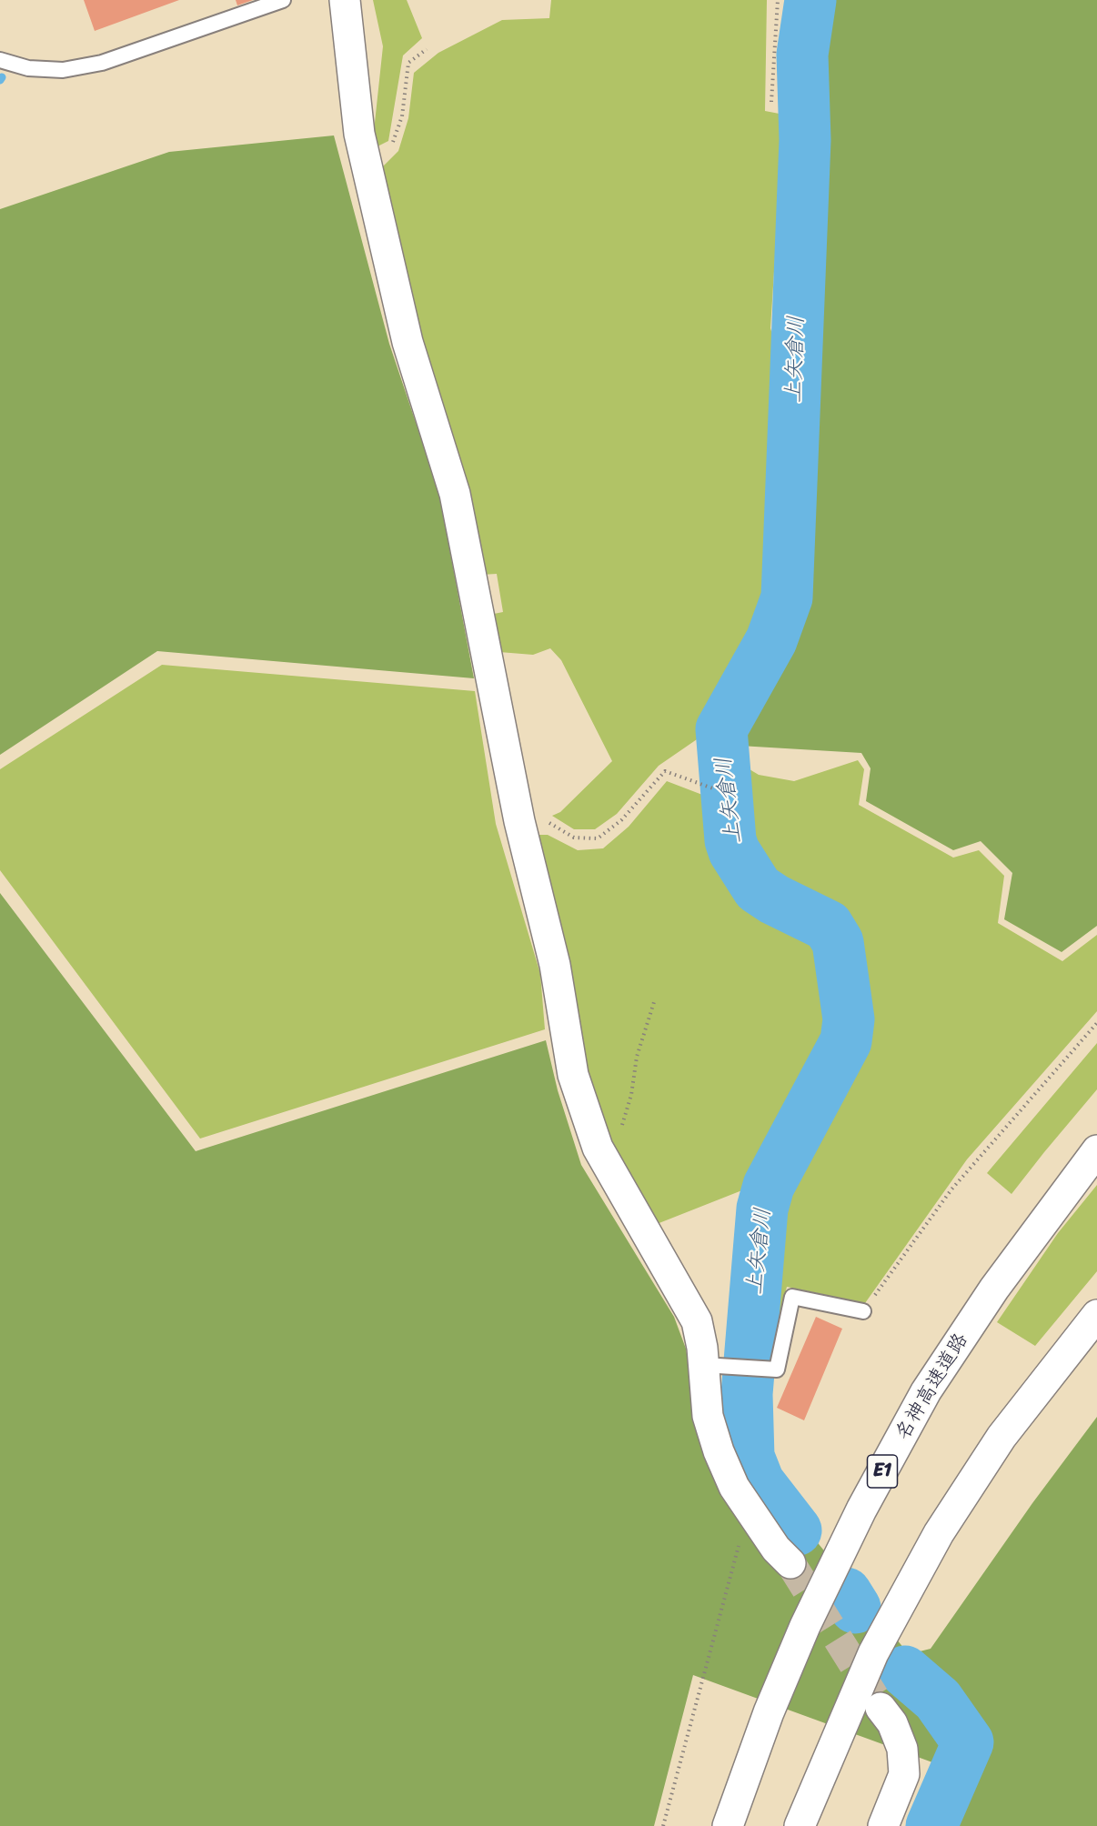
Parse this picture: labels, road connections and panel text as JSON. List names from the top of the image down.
{
  "streets": {
    "main road": ["名神高速道路", "E1"]
  },
  "water": ["上矢倉川"]
}
